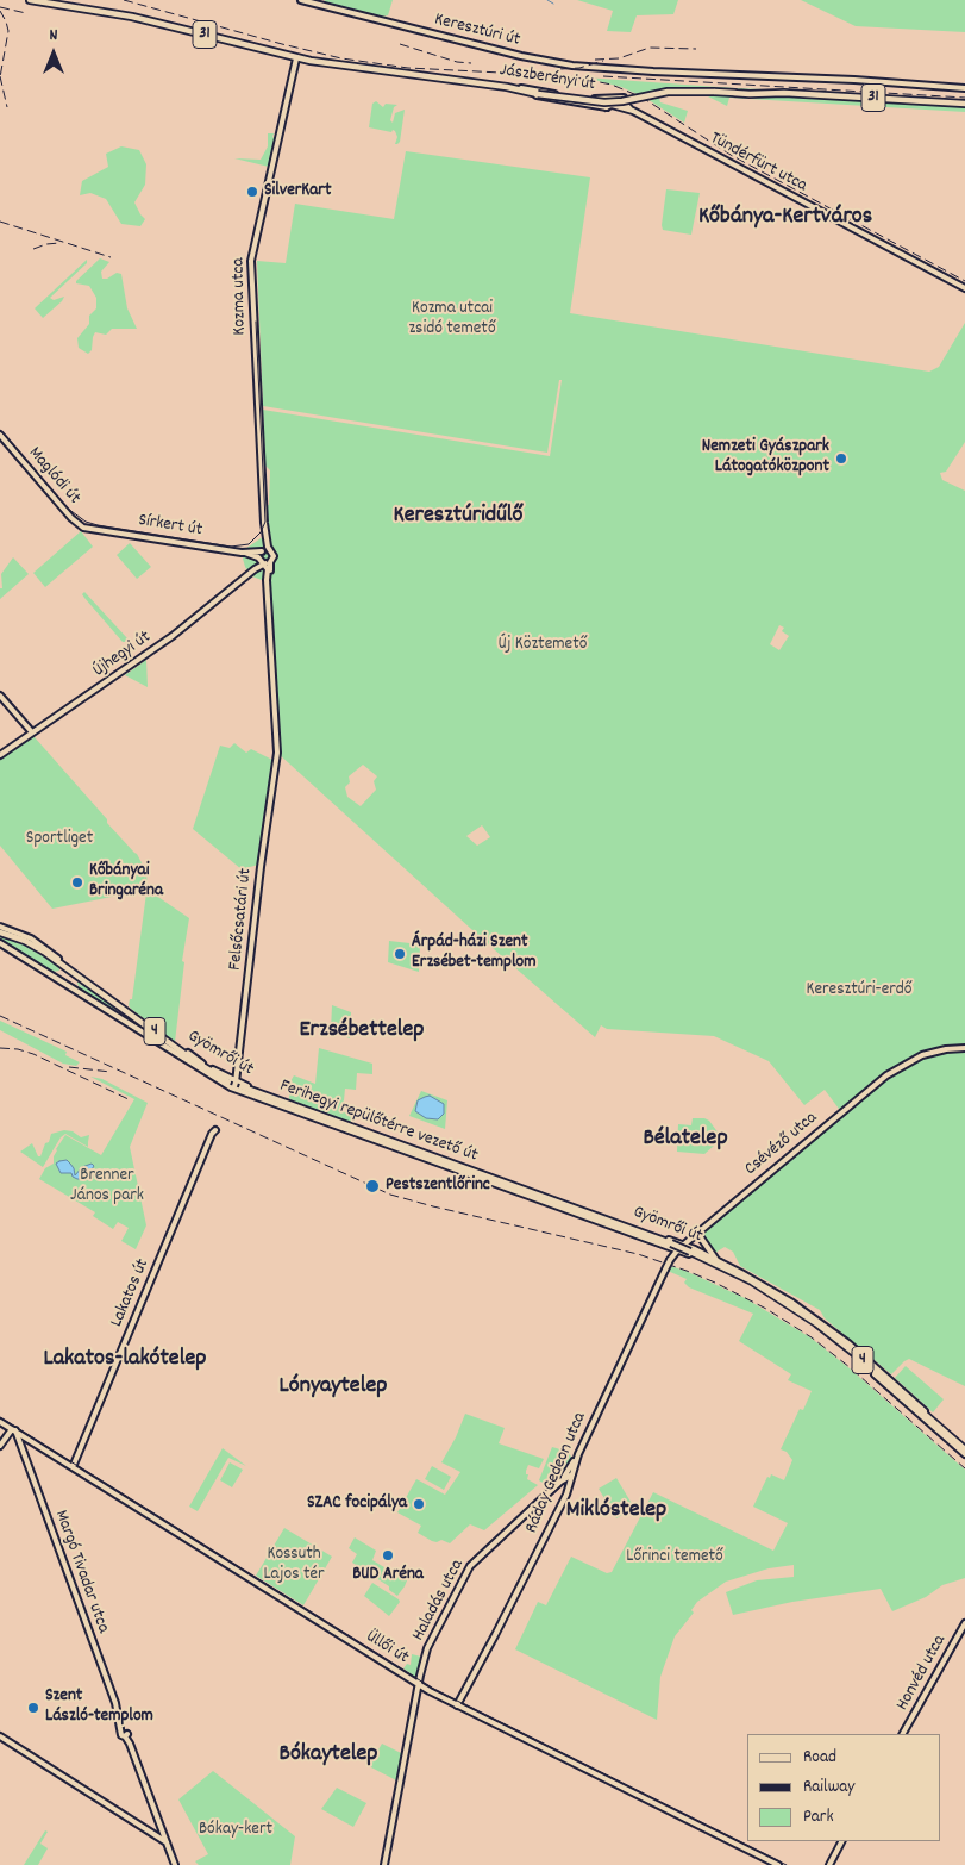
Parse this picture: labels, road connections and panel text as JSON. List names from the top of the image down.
{
  "streets": {
    "main road": [
      "31",
      "Jászberényi út",
      "4",
      "Ferihegyi repülőtérre vezető út"
    ],
    "street": [
      "Keresztúri út",
      "Tündérfürt utca",
      "Kozma utca",
      "Maglódi út",
      "Sírkert út",
      "Újhegyi út",
      "Felsőcsatári út",
      "Gyömrői út",
      "Csévéző utca",
      "Lakatos út",
      "Ráday Gedeon utca",
      "Margó Tivadar utca",
      "Haladás utca",
      "Üllői út",
      "Honvéd utca"
    ]
  },
  "crossings": [
    ["Jászberényi út", "Tündérfürt utca"],
    ["Jászberényi út", "Kozma utca"],
    ["Kozma utca", "Sírkert út"],
    ["Kozma utca", "Újhegyi út"],
    ["Kozma utca", "Felsőcsatári út"],
    ["Maglódi út", "Sírkert út"],
    ["Sírkert út", "Újhegyi út"],
    ["Felsőcsatári út", "Gyömrői út"],
    ["Gyömrői út", "Ferihegyi repülőtérre vezető út"],
    ["Gyömrői út", "Csévéző utca"],
    ["Gyömrői út", "Ráday Gedeon utca"],
    ["Csévéző utca", "Ráday Gedeon utca"],
    ["Lakatos út", "Üllői út"],
    ["Ráday Gedeon utca", "Üllői út"],
    ["Margó Tivadar utca", "Üllői út"],
    ["Haladás utca", "Üllői út"]
  ],
  "districts": [
    "Kőbánya-Kertváros",
    "Keresztúridűlő",
    "Erzsébettelep",
    "Bélatelep",
    "Lakatos-lakótelep",
    "Lónyaytelep",
    "Miklóstelep",
    "Bókaytelep"
  ],
  "parks": [
    "Kozma utcai zsidó temető",
    "Új Köztemető",
    "Sportliget",
    "Keresztúri-erdő",
    "Brenner János park",
    "Kossuth Lajos tér",
    "Lőrinci temető",
    "Bókay-kert"
  ],
  "places": [
    "SilverKart",
    "Nemzeti Gyászpark Látogatóközpont",
    "Kőbányai Bringaréna",
    "Árpád-házi Szent Erzsébet-templom",
    "Pestszentlőrinc",
    "SZAC focipálya",
    "BUD Aréna",
    "Szent László-templom"
  ],
  "legend": ["Road", "Railway", "Park"],
  "north": "top"
}
